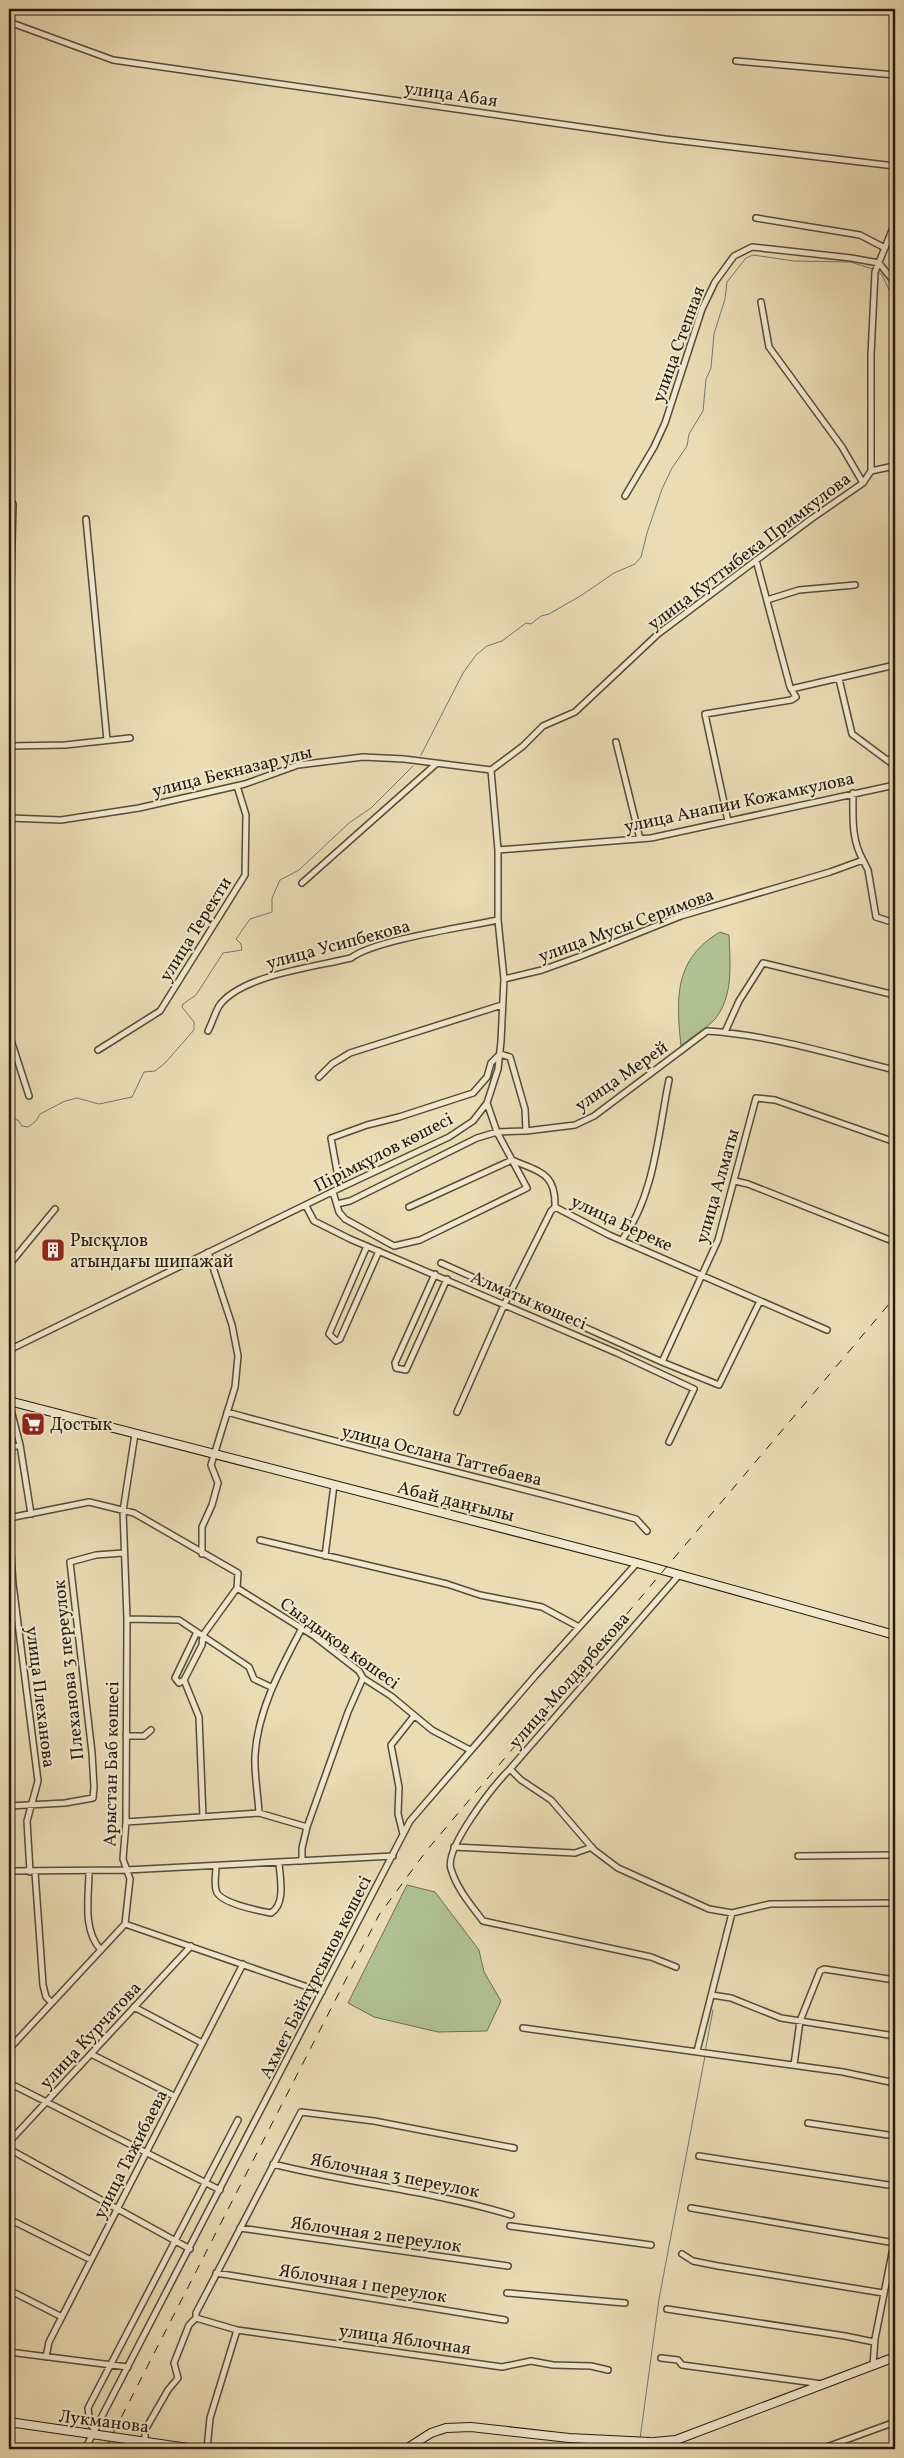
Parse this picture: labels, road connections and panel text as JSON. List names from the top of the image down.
{
  "streets": {
    "street": [
      "улица Абая",
      "улица Степная",
      "улица Куттыбека Примкулова",
      "улица Бекназар улы",
      "улица Анапии Кожамкулова",
      "улица Мусы Серимова",
      "улица Теректи",
      "улица Усипбекова",
      "улица Мерей",
      "Пірімқұлов көшесі",
      "улица Алматы",
      "улица Береке",
      "Алматы көшесі",
      "улица Ослана Таттебаева",
      "Абай даңғылы",
      "Сыздықов көшесі",
      "Плеханова 3 переулок",
      "улица Молдарбекова",
      "улица Плеханова",
      "Арыстан Баб көшесі",
      "Ахмет Байтұрсынов көшесі",
      "улица Курчатова",
      "улица Тажибаева",
      "Яблочная 3 переулок",
      "Яблочная 2 переулок",
      "Яблочная 1 переулок",
      "улица Яблочная",
      "Лукманова"
    ]
  },
  "crossings": [
    ["улица Степная", "улица Куттыбека Примкулова"],
    ["улица Куттыбека Примкулова", "улица Бекназар улы"],
    ["улица Куттыбека Примкулова", "Пірімқұлов көшесі"],
    ["улица Бекназар улы", "улица Теректи"],
    ["улица Бекназар улы", "Пірімқұлов көшесі"],
    ["улица Анапии Кожамкулова", "Пірімқұлов көшесі"],
    ["улица Мусы Серимова", "Пірімқұлов көшесі"],
    ["улица Усипбекова", "Пірімқұлов көшесі"],
    ["Пірімқұлов көшесі", "Алматы көшесі"],
    ["улица Алматы", "улица Береке"],
    ["Абай даңғылы", "улица Молдарбекова"],
    ["Абай даңғылы", "Арыстан Баб көшесі"],
    ["Абай даңғылы", "Ахмет Байтұрсынов көшесі"],
    ["Сыздықов көшесі", "Ахмет Байтұрсынов көшесі"],
    ["Плеханова 3 переулок", "улица Плеханова"],
    ["Плеханова 3 переулок", "Арыстан Баб көшесі"],
    ["Ахмет Байтұрсынов көшесі", "Лукманова"]
  ],
  "places": {
    "building": ["Рысқұлов атындағы шипажай"],
    "supermarket": ["Достык"]
  }
}
